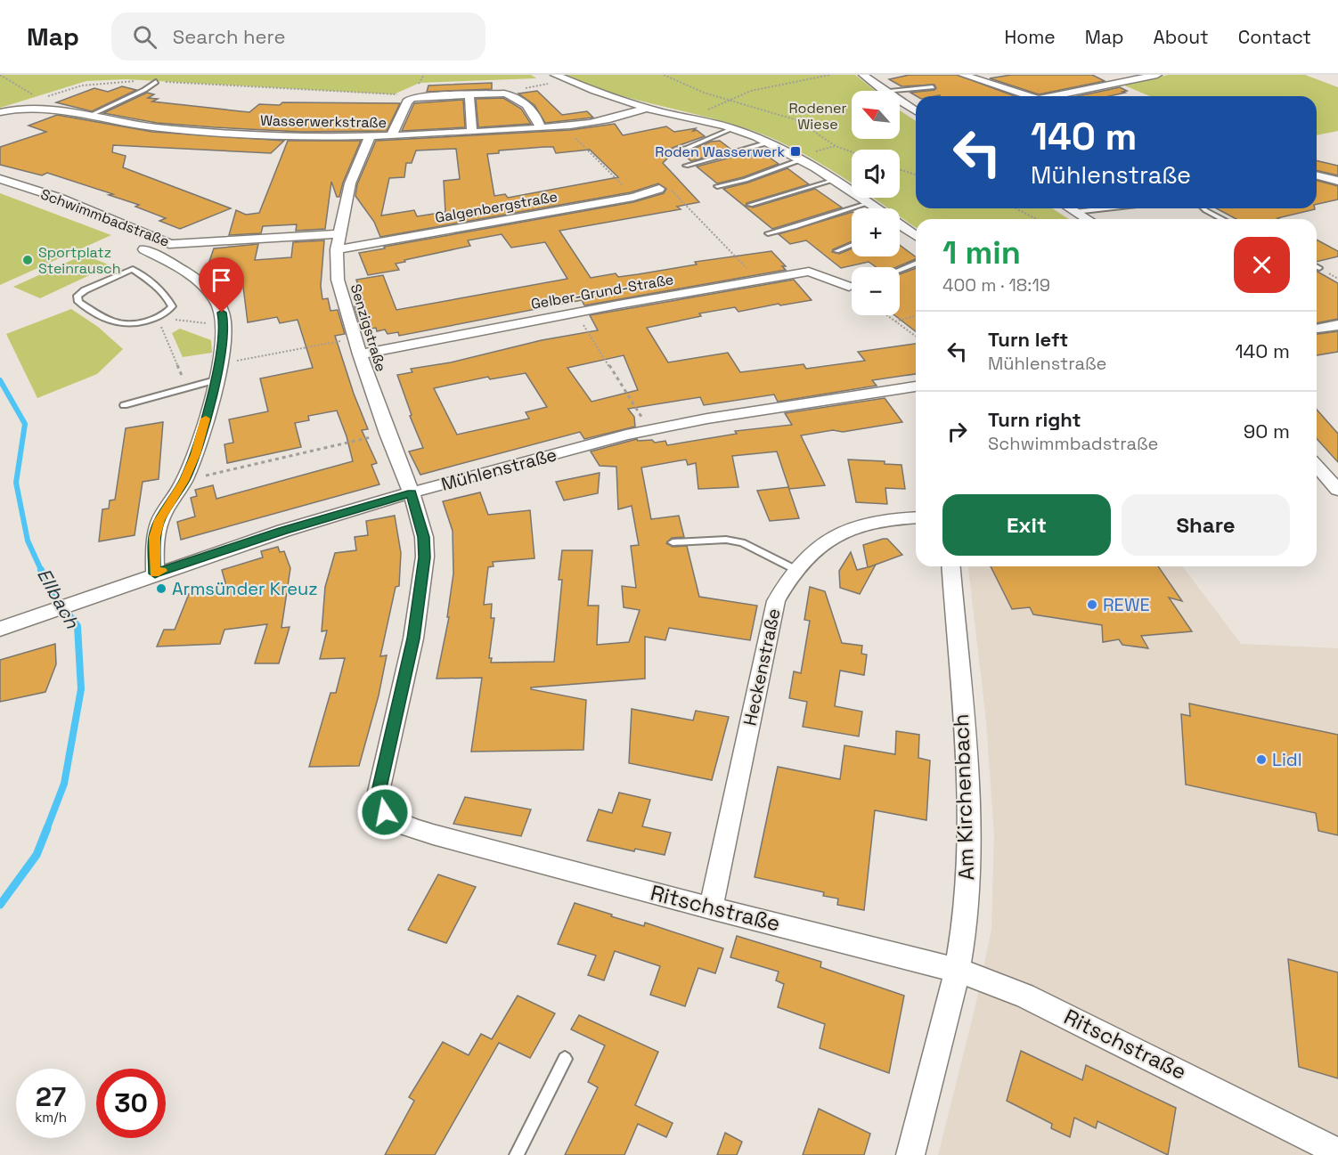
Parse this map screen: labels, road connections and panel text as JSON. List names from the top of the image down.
{
  "streets": {
    "street": [
      "Wasserwerkstraße",
      "Galgenbergstraße",
      "Schwimmbadstraße",
      "Gelber-Grund-Straße",
      "Senzigstraße",
      "Mühlenstraße",
      "Heckenstraße",
      "Am Kirchenbach",
      "Ritschstraße"
    ]
  },
  "crossings": [
    ["Wasserwerkstraße", "Senzigstraße"],
    ["Galgenbergstraße", "Senzigstraße"],
    ["Schwimmbadstraße", "Senzigstraße"],
    ["Gelber-Grund-Straße", "Senzigstraße"],
    ["Senzigstraße", "Mühlenstraße"],
    ["Senzigstraße", "Ritschstraße"],
    ["Mühlenstraße", "Ritschstraße"],
    ["Heckenstraße", "Ritschstraße"],
    ["Am Kirchenbach", "Ritschstraße"]
  ],
  "water": ["Ellbach"],
  "parks": ["Rodener Wiese"],
  "places": {
    "transit": ["Roden Wasserwerk"],
    "other": [
      "Sportplatz Steinrausch",
      "Armsünder Kreuz",
      "REWE",
      "Lidl"
    ]
  },
  "north": "top left",
  "page": {
    "header": "Map",
    "search": "Search here",
    "nav": [
      "Home",
      "Map",
      "About",
      "Contact"
    ],
    "map_buttons": ["+", "−"],
    "turn": ["140 m", "Mühlenstraße"],
    "heading": ["1 min", "400 m · 18:19"],
    "list": [
      {
        "name": "Turn left",
        "note": "Mühlenstraße",
        "value": "140 m"
      },
      {
        "name": "Turn right",
        "note": "Schwimmbadstraße",
        "value": "90 m"
      }
    ],
    "buttons": ["Exit", "Share"],
    "speed": "27 km/h",
    "limit": "30"
  }
}
